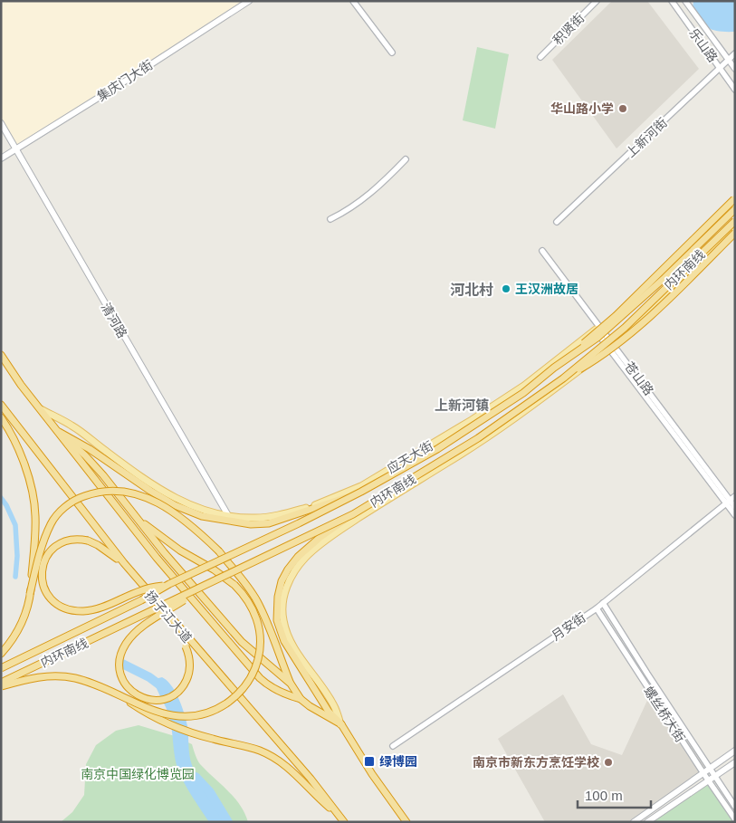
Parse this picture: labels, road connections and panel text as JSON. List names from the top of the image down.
{
  "streets": {
    "highway": ["内环南线", "扬子江大道"],
    "main road": ["集庆门大街", "清河路", "应天大街"],
    "street": [
      "积贤街",
      "乐山路",
      "上新河街",
      "苍山路",
      "月安街",
      "螺丝桥大街"
    ]
  },
  "crossings": [
    ["乐山路", "上新河街"],
    ["集庆门大街", "清河路"],
    ["清河路", "应天大街"],
    ["苍山路", "应天大街"],
    ["苍山路", "月安街"],
    ["月安街", "螺丝桥大街"]
  ],
  "districts": ["河北村", "上新河镇"],
  "parks": ["南京中国绿化博览园"],
  "places": {
    "other": ["华山路小学", "王汉洲故居", "南京市新东方烹饪学校"],
    "transit": ["绿博园"]
  },
  "scale_bar": "100 m"
}
